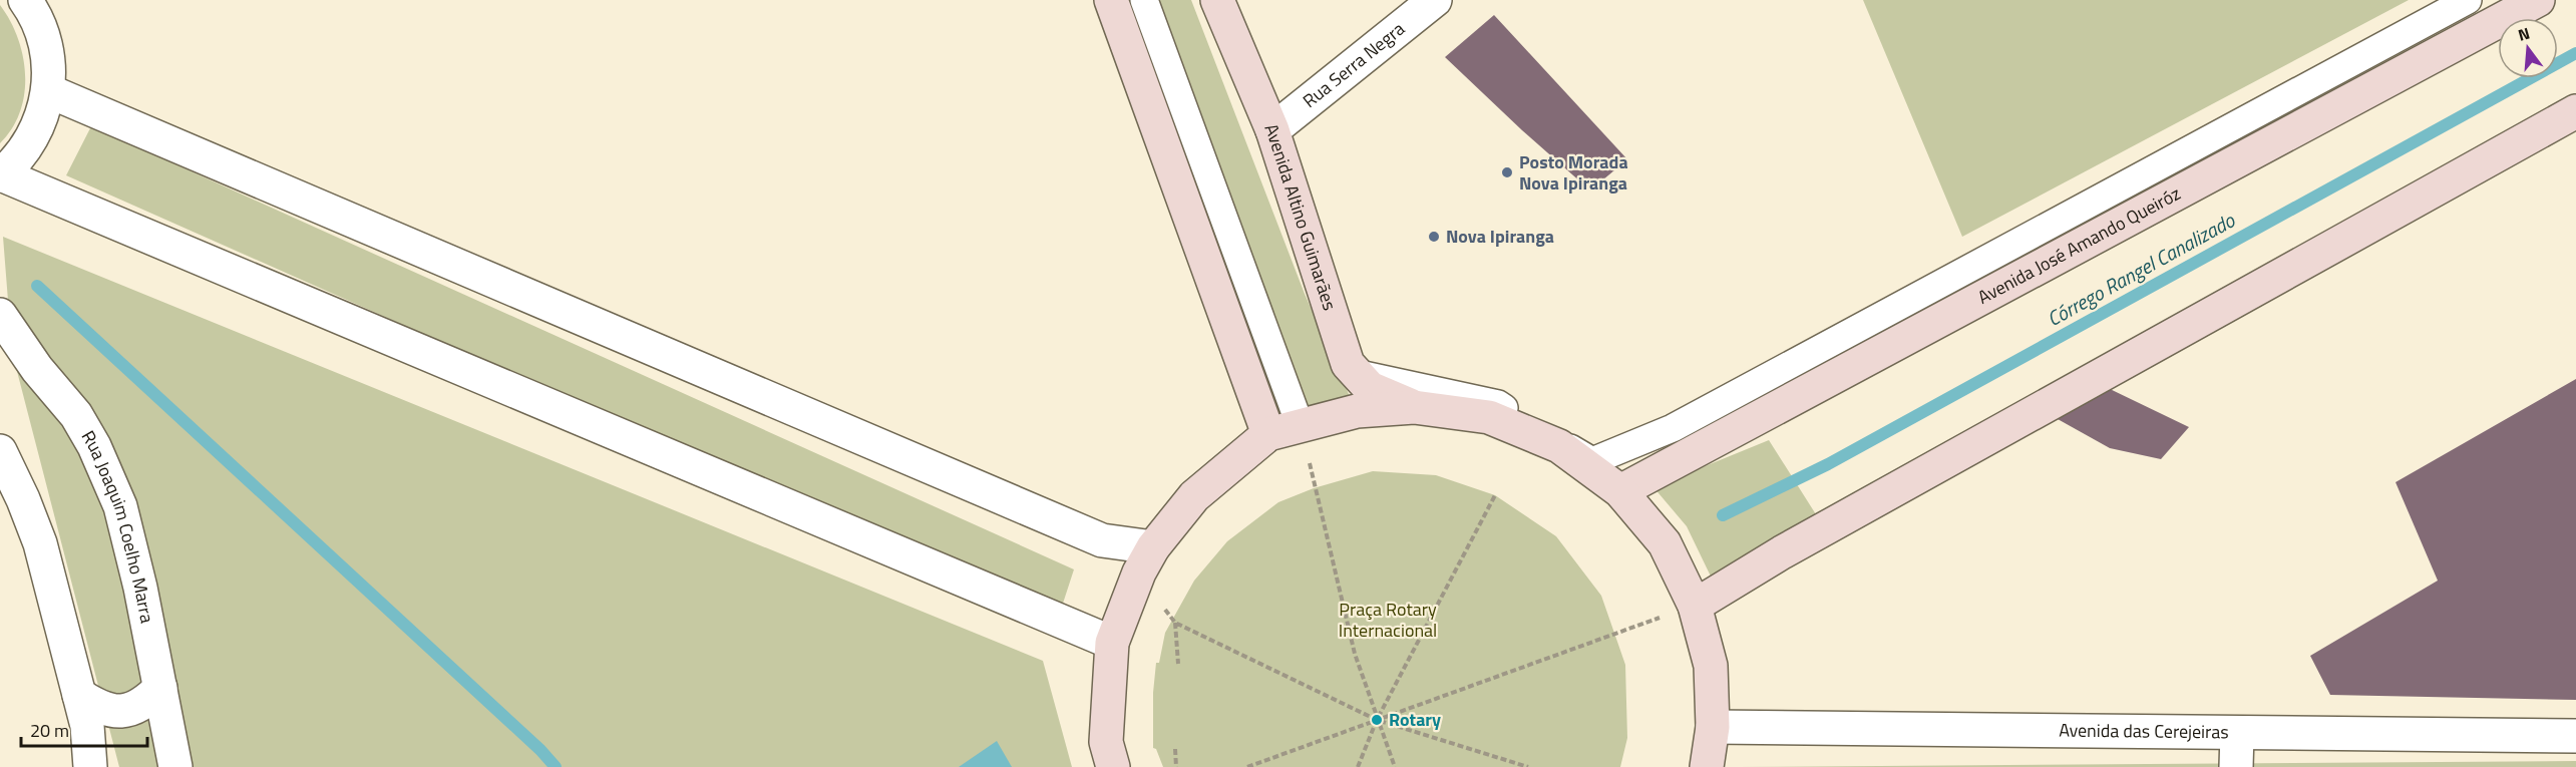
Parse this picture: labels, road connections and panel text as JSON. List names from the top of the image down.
{
  "streets": {
    "main road": ["Avenida Altino Guimarães", "Avenida José Amando Queiróz"],
    "street": ["Rua Serra Negra", "Rua Joaquim Coelho Marra", "Avenida das Cerejeiras"]
  },
  "crossings": [
    ["Rua Serra Negra", "Avenida Altino Guimarães"]
  ],
  "water": ["Córrego Rangel Canalizado"],
  "parks": ["Praça Rotary Internacional"],
  "places": ["Posto Morada Nova Ipiranga", "Nova Ipiranga", "Rotary"],
  "scale_bar": "20 m",
  "north": "top"
}
